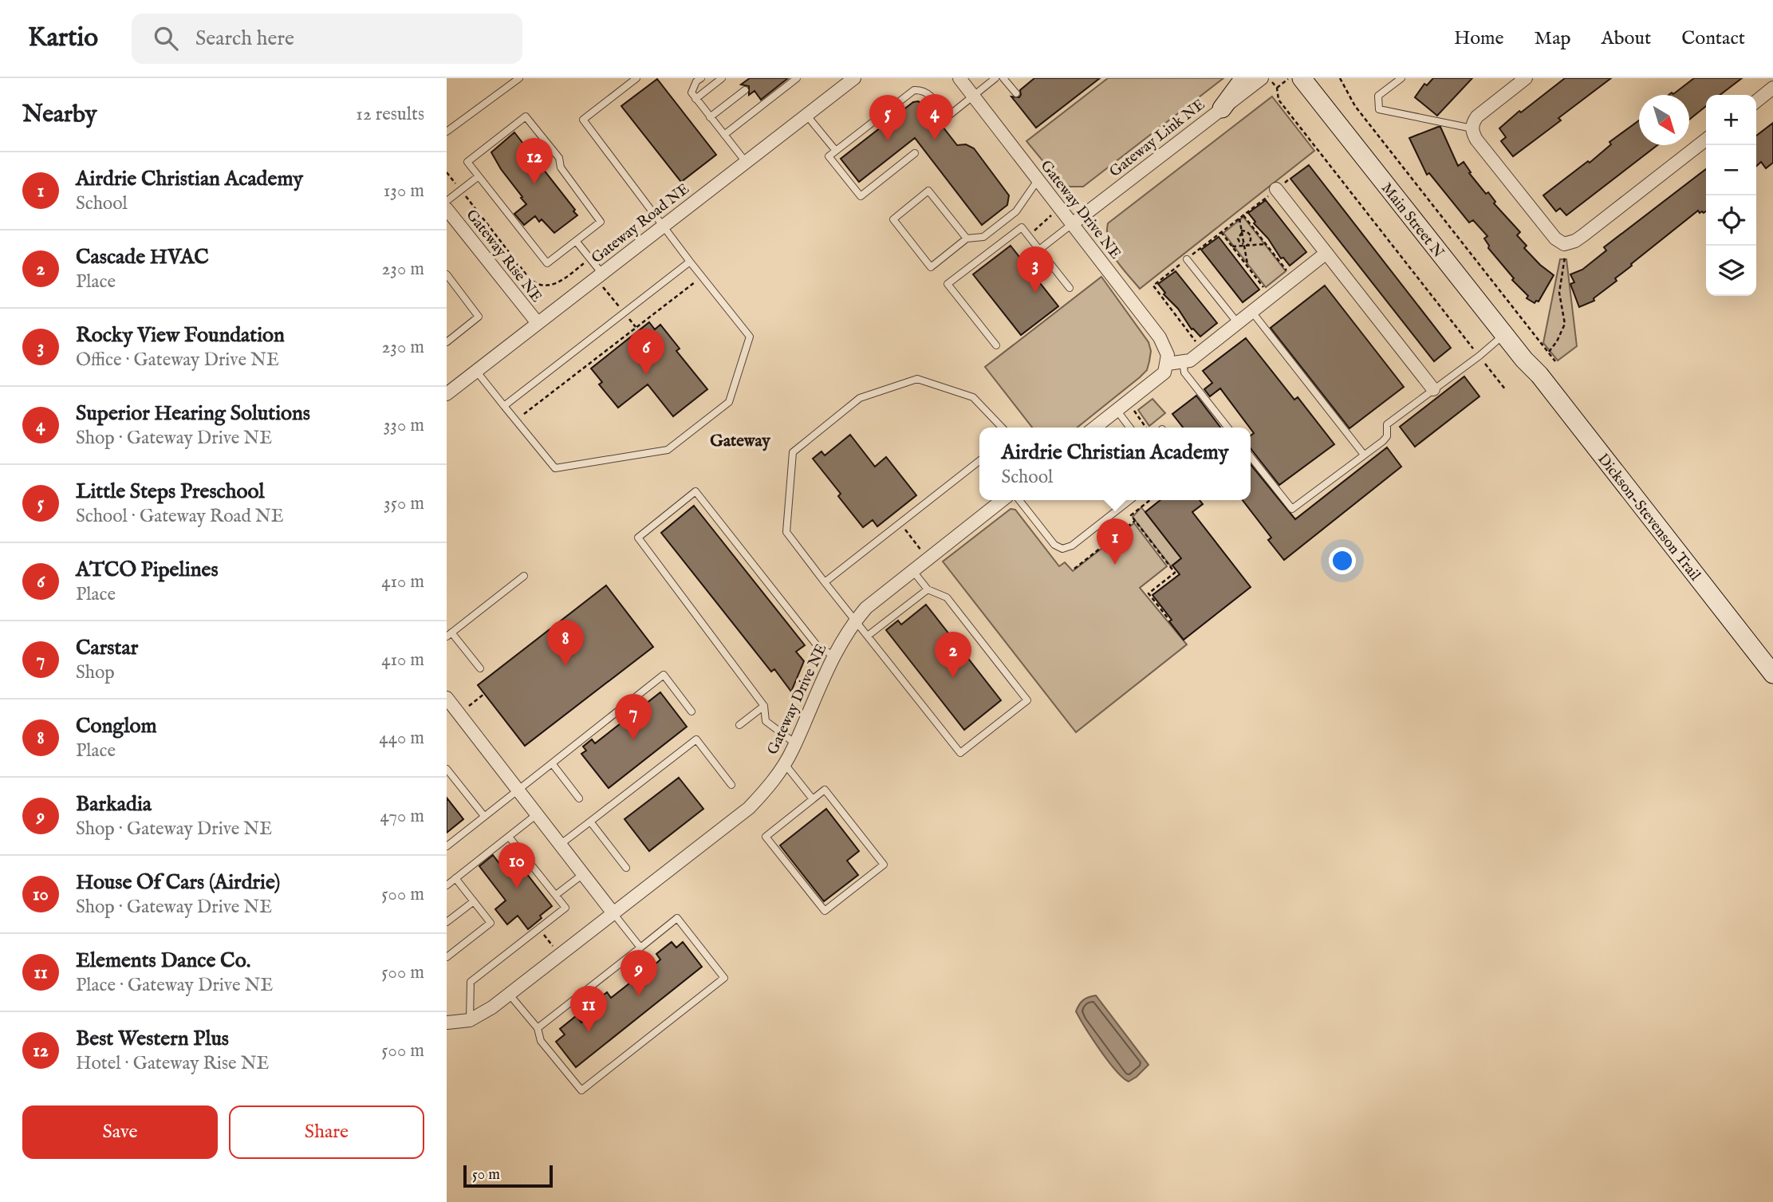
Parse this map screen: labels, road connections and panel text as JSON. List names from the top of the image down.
{
  "streets": {
    "street": [
      "Gateway Link NE",
      "Gateway Drive NE",
      "Main Street N",
      "Gateway Road NE",
      "Gateway Rise NE",
      "Dickson-Stevenson Trail"
    ]
  },
  "crossings": [
    ["Gateway Link NE", "Gateway Drive NE"],
    ["Main Street N", "Dickson-Stevenson Trail"],
    ["Gateway Road NE", "Gateway Rise NE"]
  ],
  "districts": ["Gateway"],
  "scale_bar": "50 m",
  "north": "bottom right",
  "page": {
    "header": "Kartio",
    "search": "Search here",
    "nav": [
      "Home",
      "Map",
      "About",
      "Contact"
    ],
    "heading": ["Nearby", "12 results"],
    "pins": [
      "4",
      "5",
      "12",
      "3",
      "6",
      "1",
      "8",
      "2",
      "7",
      "10",
      "9",
      "11"
    ],
    "map_buttons": ["+", "−"],
    "list": [
      {
        "mark": "1",
        "name": "Airdrie Christian Academy",
        "note": "School",
        "value": "130 m"
      },
      {
        "mark": "2",
        "name": "Cascade HVAC",
        "note": "Place",
        "value": "230 m"
      },
      {
        "mark": "3",
        "name": "Rocky View Foundation",
        "note": "Office · Gateway Drive NE",
        "value": "230 m"
      },
      {
        "mark": "4",
        "name": "Superior Hearing Solutions",
        "note": "Shop · Gateway Drive NE",
        "value": "330 m"
      },
      {
        "mark": "5",
        "name": "Little Steps Preschool",
        "note": "School · Gateway Road NE",
        "value": "350 m"
      },
      {
        "mark": "6",
        "name": "ATCO Pipelines",
        "note": "Place",
        "value": "410 m"
      },
      {
        "mark": "7",
        "name": "Carstar",
        "note": "Shop",
        "value": "410 m"
      },
      {
        "mark": "8",
        "name": "Conglom",
        "note": "Place",
        "value": "440 m"
      },
      {
        "mark": "9",
        "name": "Barkadia",
        "note": "Shop · Gateway Drive NE",
        "value": "470 m"
      },
      {
        "mark": "10",
        "name": "House Of Cars (Airdrie)",
        "note": "Shop · Gateway Drive NE",
        "value": "500 m"
      },
      {
        "mark": "11",
        "name": "Elements Dance Co.",
        "note": "Place · Gateway Drive NE",
        "value": "500 m"
      },
      {
        "mark": "12",
        "name": "Best Western Plus",
        "note": "Hotel · Gateway Rise NE",
        "value": "500 m"
      }
    ],
    "popup": ["Airdrie Christian Academy", "School"],
    "buttons": ["Save", "Share"],
    "scale": "50 m"
  }
}
